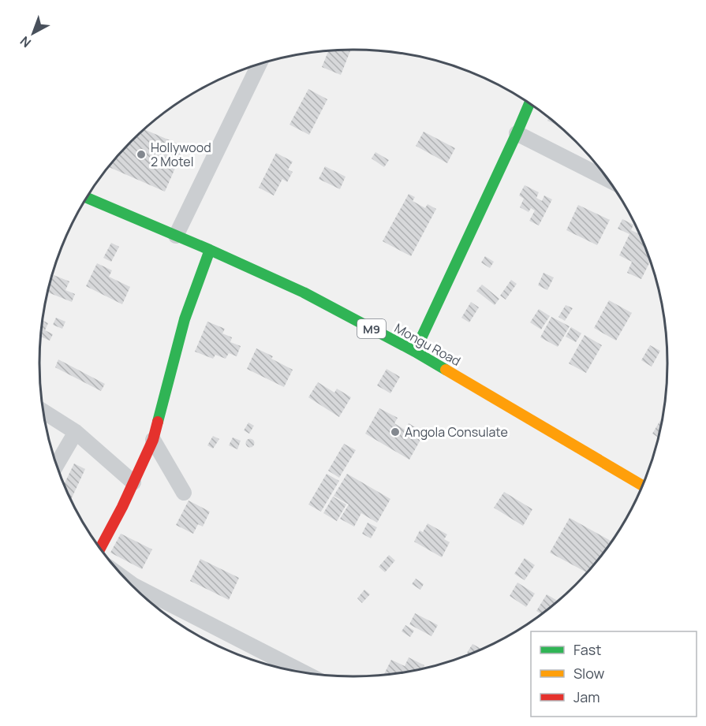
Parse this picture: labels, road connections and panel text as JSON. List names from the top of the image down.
{
  "streets": {
    "main road": ["M9", "Mongu Road"]
  },
  "places": ["Hollywood 2 Motel", "Angola Consulate"],
  "legend": ["Fast", "Slow", "Jam"],
  "north": "bottom left"
}
